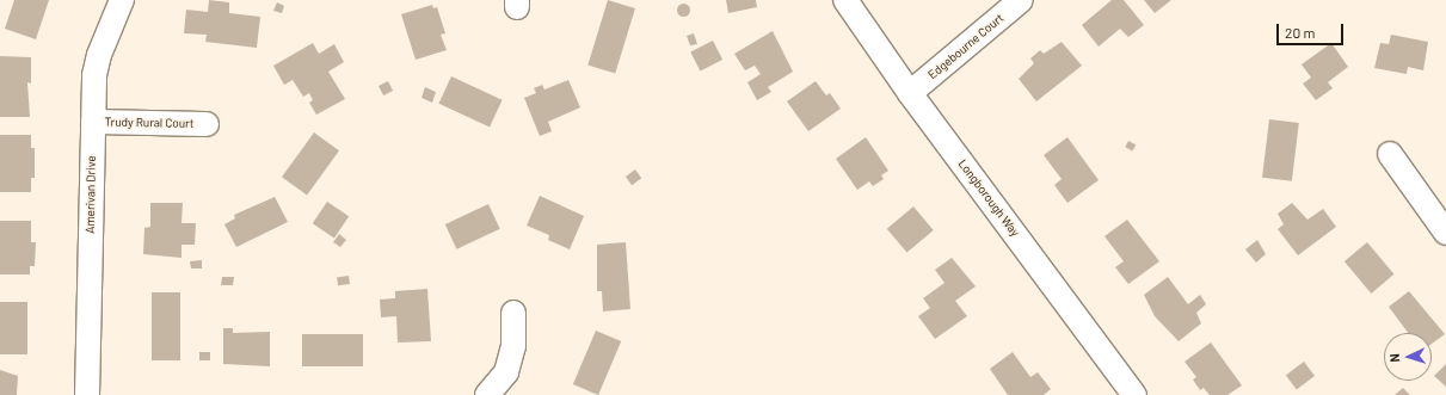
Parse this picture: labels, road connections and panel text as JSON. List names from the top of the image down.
{
  "streets": {
    "street": [
      "Edgebourne Court",
      "Trudy Rural Court",
      "Amerivan Drive",
      "Longborough Way"
    ]
  },
  "crossings": [
    ["Edgebourne Court", "Longborough Way"],
    ["Trudy Rural Court", "Amerivan Drive"]
  ],
  "scale_bar": "20 m",
  "north": "left"
}
